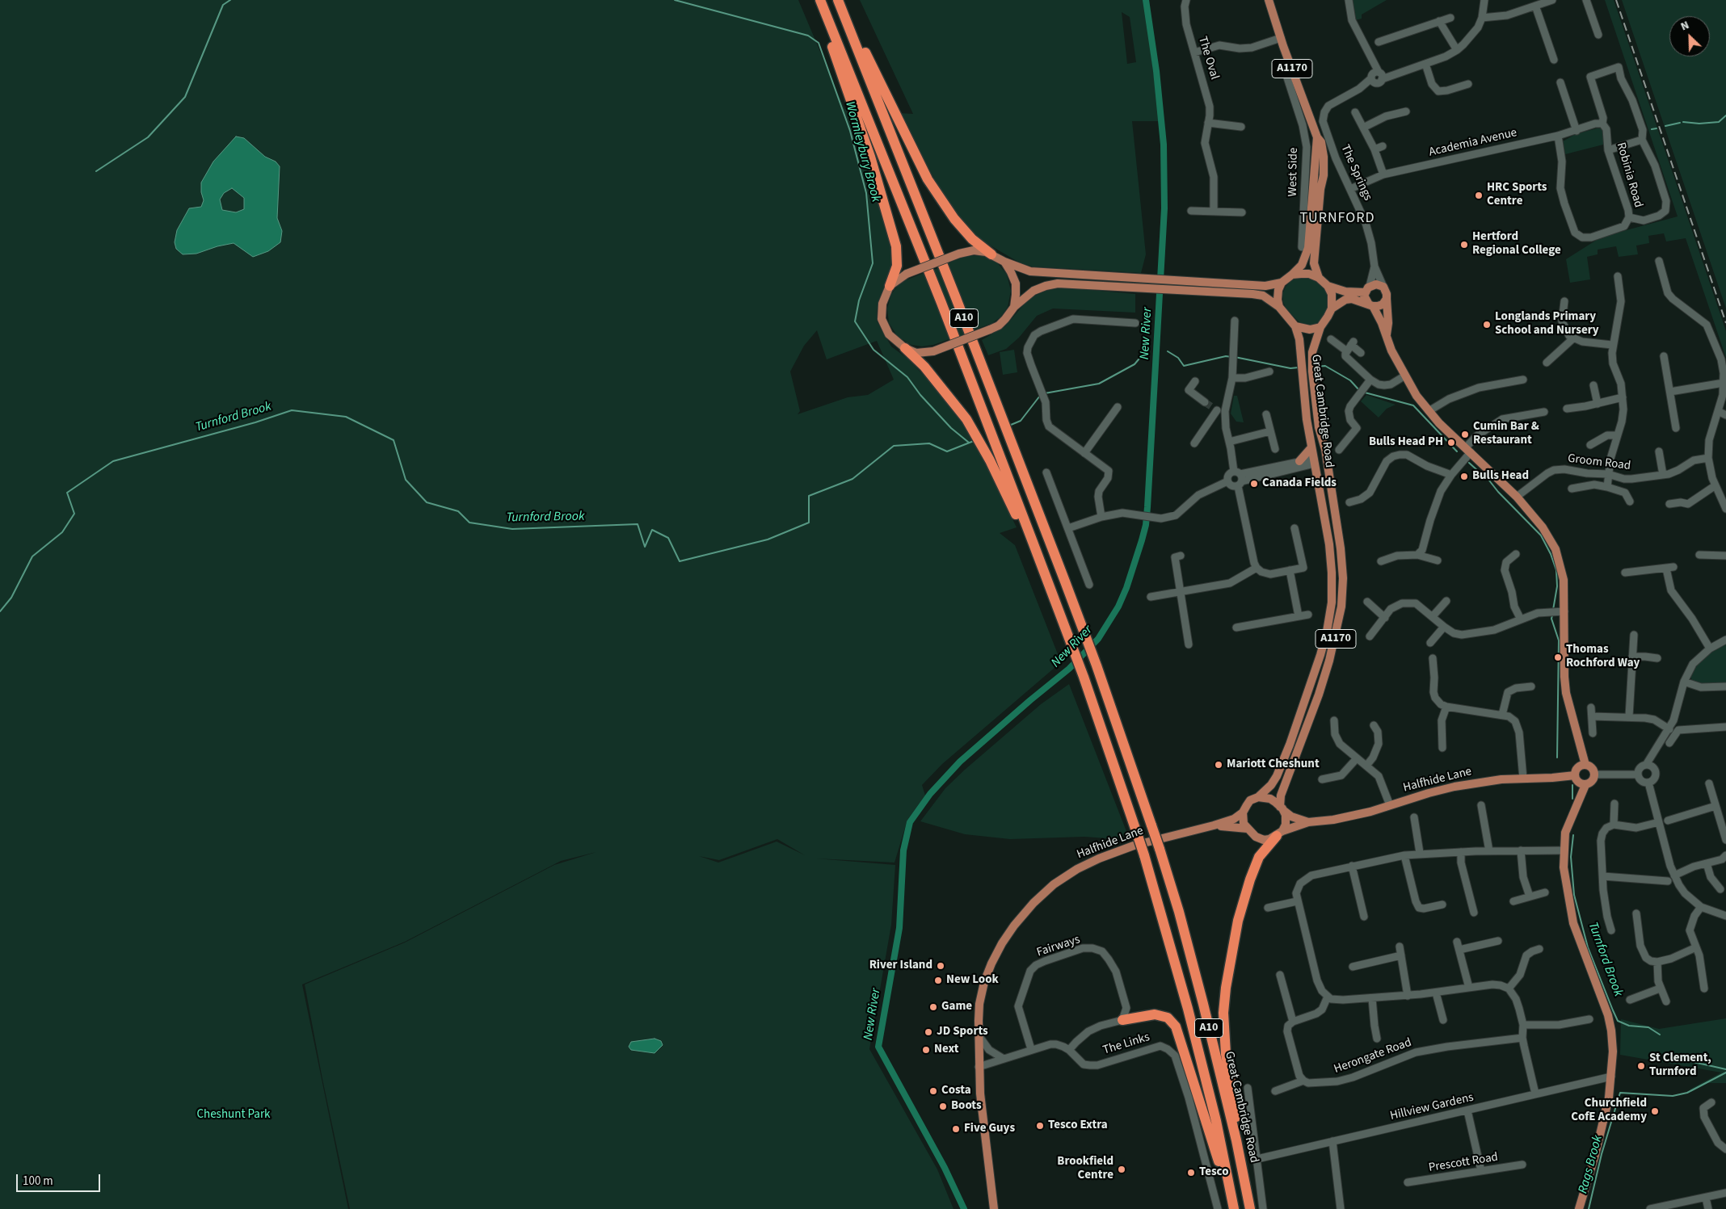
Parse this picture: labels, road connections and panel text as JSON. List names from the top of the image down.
{
  "streets": {
    "highway": ["A10", "Great Cambridge Road"],
    "main road": ["A1170", "Halfhide Lane"],
    "street": [
      "The Oval",
      "Academia Avenue",
      "West Side",
      "The Springs",
      "Robinia Road",
      "Groom Road",
      "Fairways",
      "The Links",
      "Herongate Road",
      "Hillview Gardens",
      "Prescott Road"
    ]
  },
  "crossings": [
    ["A1170", "West Side"],
    ["A1170", "A10"],
    ["A1170", "Great Cambridge Road"],
    ["Academia Avenue", "The Springs"],
    ["Academia Avenue", "Robinia Road"],
    ["A10", "Great Cambridge Road"],
    ["Great Cambridge Road", "Halfhide Lane"],
    ["Fairways", "The Links"]
  ],
  "districts": ["TURNFORD"],
  "water": [
    "Wormleybury Brook",
    "New River",
    "Turnford Brook",
    "Rags Brook"
  ],
  "parks": ["Cheshunt Park"],
  "places": [
    "HRC Sports Centre",
    "Hertford Regional College",
    "Longlands Primary School and Nursery",
    "Cumin Bar & Restaurant",
    "Bulls Head PH",
    "Bulls Head",
    "Canada Fields",
    "Thomas Rochford Way",
    "Mariott Cheshunt",
    "River Island",
    "New Look",
    "Game",
    "JD Sports",
    "Next",
    "St Clement, Turnford",
    "Costa",
    "Boots",
    "Churchfield CofE Academy",
    "Tesco Extra",
    "Five Guys",
    "Brookfield Centre",
    "Tesco"
  ],
  "scale_bar": "100 m",
  "north": "top left"
}
